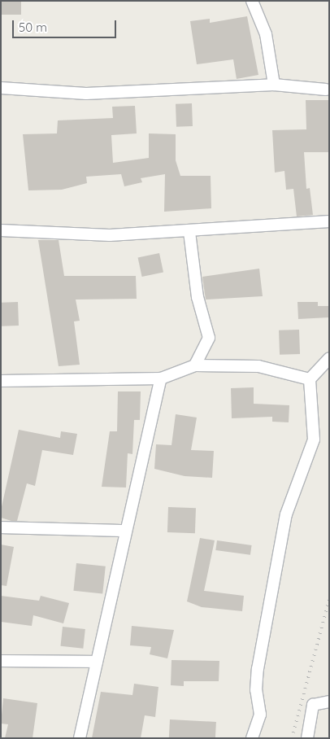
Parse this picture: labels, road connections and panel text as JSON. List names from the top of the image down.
{
  "scale_bar": "50 m"
}
